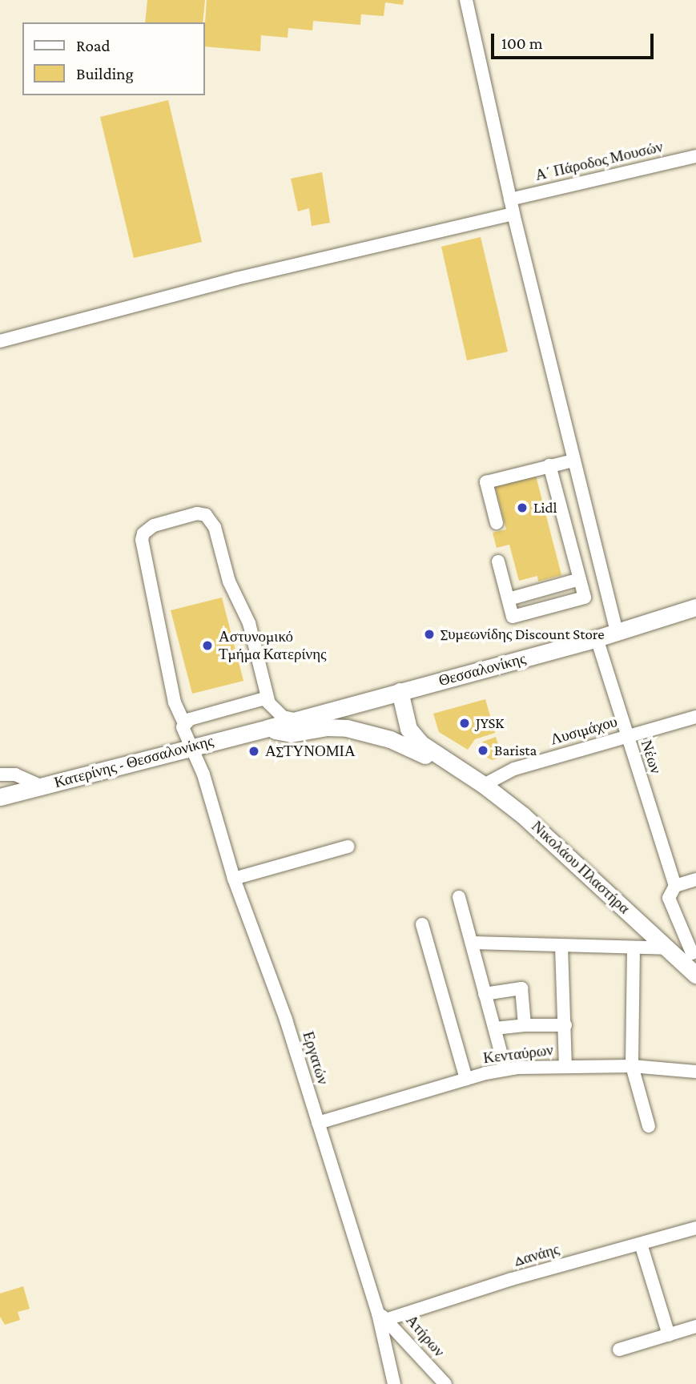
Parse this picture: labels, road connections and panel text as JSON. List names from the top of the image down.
{
  "streets": {
    "main road": ["Θεσσαλονίκης", "Κατερίνης - Θεσσαλονίκης", "Νικολάου Πλαστήρα"],
    "street": [
      "Α΄ Πάροδος Μουσών",
      "Λυσιμάχου",
      "Νέων",
      "Κενταύρων",
      "Εργατών",
      "Δανάης",
      "Ατήρων"
    ]
  },
  "crossings": [
    ["Θεσσαλονίκης", "Νέων"],
    ["Θεσσαλονίκης", "Κατερίνης - Θεσσαλονίκης"],
    ["Θεσσαλονίκης", "Νικολάου Πλαστήρα"],
    ["Λυσιμάχου", "Νέων"],
    ["Λυσιμάχου", "Νικολάου Πλαστήρα"],
    ["Νέων", "Νικολάου Πλαστήρα"],
    ["Κατερίνης - Θεσσαλονίκης", "Νικολάου Πλαστήρα"],
    ["Κατερίνης - Θεσσαλονίκης", "Εργατών"],
    ["Κενταύρων", "Εργατών"],
    ["Εργατών", "Δανάης"],
    ["Εργατών", "Ατήρων"],
    ["Δανάης", "Ατήρων"]
  ],
  "places": [
    "Lidl",
    "Συμεωνίδης Discount Store",
    "Αστυνομικό Τμήμα Κατερίνης",
    "JYSK",
    "Barista",
    "ΑΣΤΥΝΟΜΙΑ"
  ],
  "legend": ["Road", "Building"],
  "scale_bar": "100 m"
}
